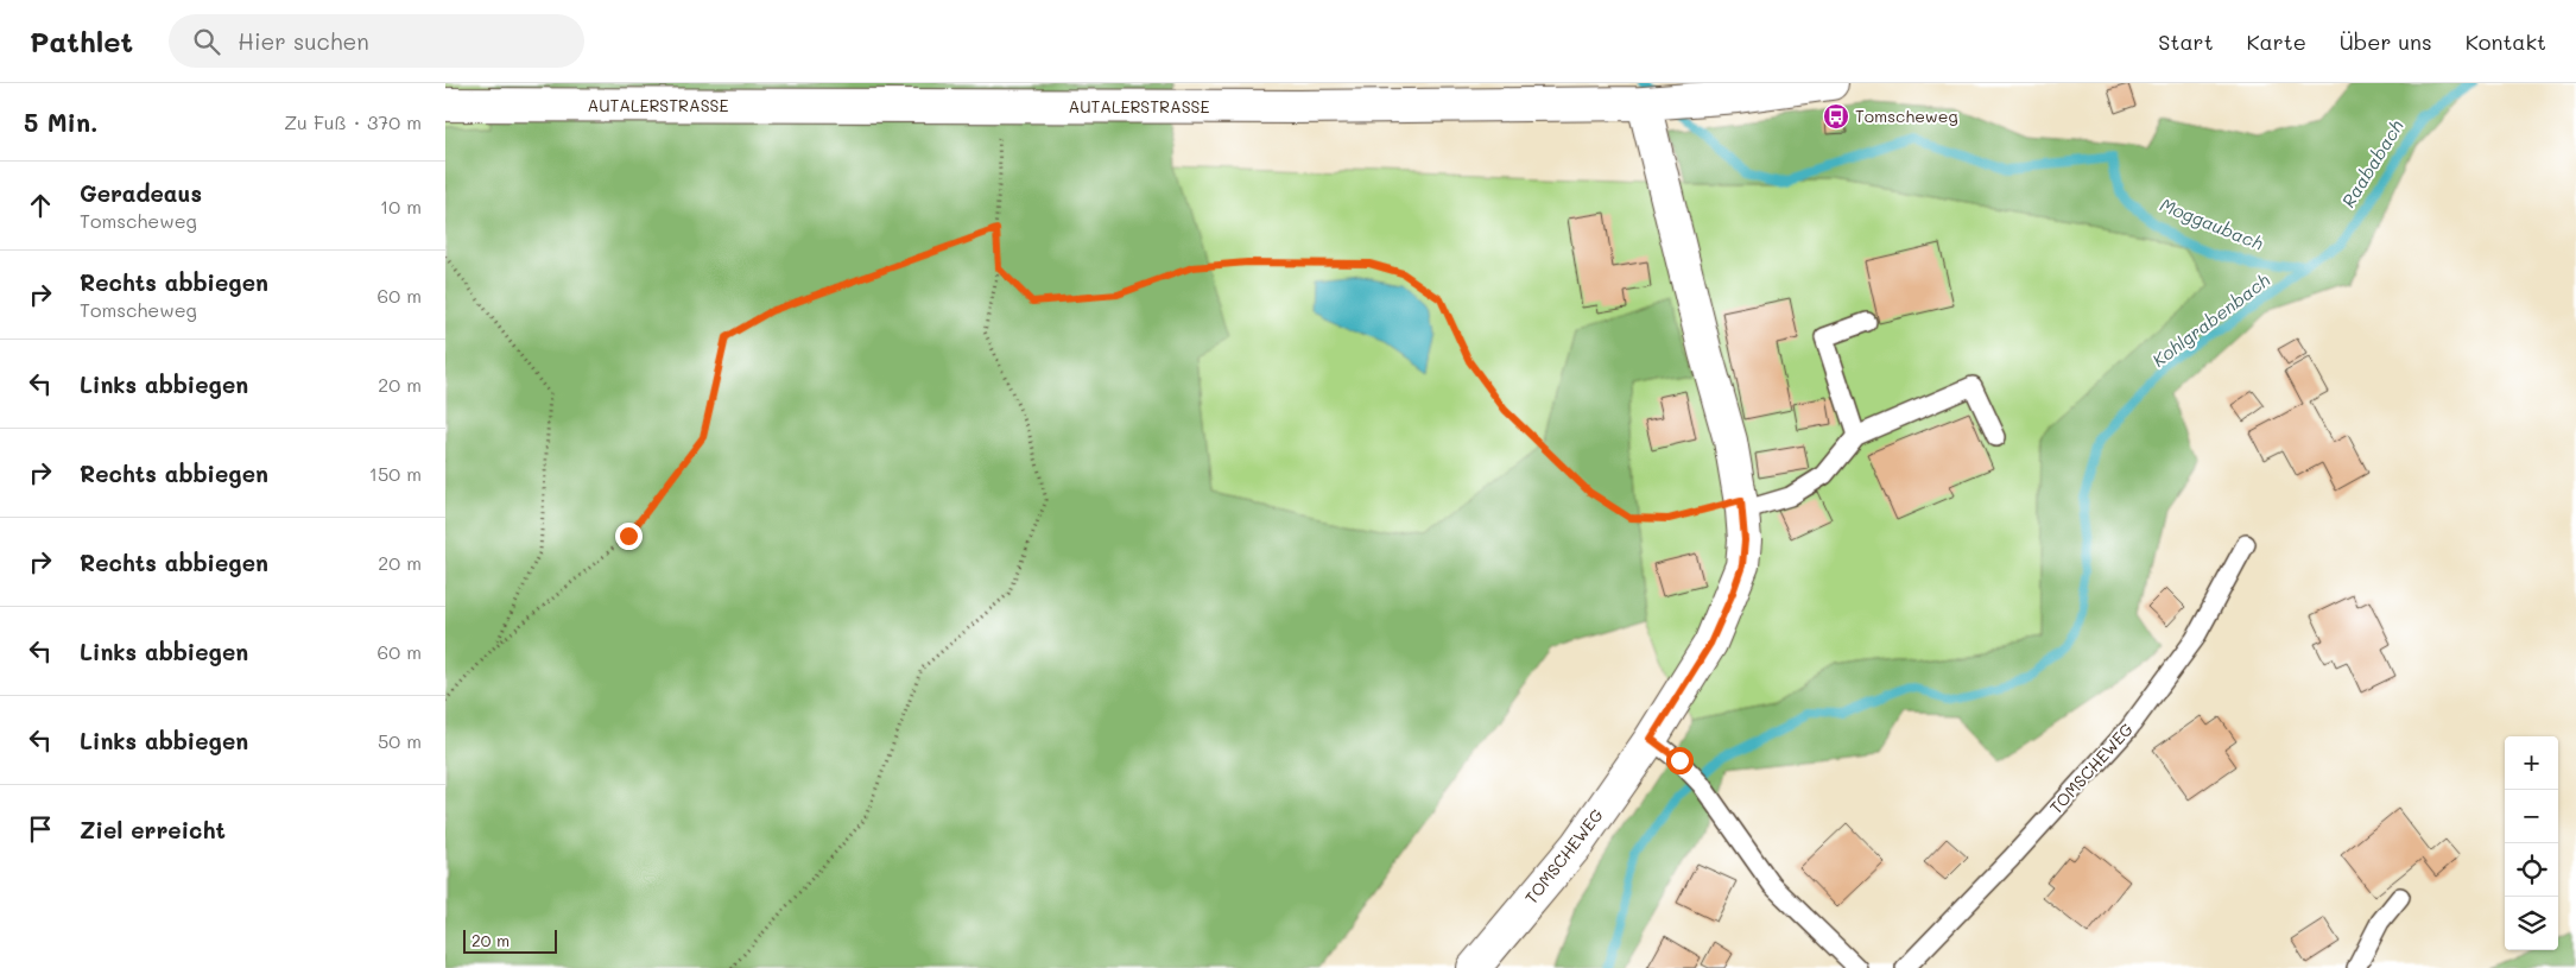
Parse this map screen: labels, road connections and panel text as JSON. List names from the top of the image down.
{
  "streets": {
    "main road": ["AUTALERSTRASSE", "TOMSCHEWEG"]
  },
  "crossings": [
    ["AUTALERSTRASSE", "TOMSCHEWEG"]
  ],
  "water": ["Raababach", "Moggaubach", "Kohlgrabenbach"],
  "places": {
    "bus stop": ["Tomscheweg"]
  },
  "scale_bar": "20 m",
  "page": {
    "header": "Pathlet",
    "search": "Hier suchen",
    "nav": [
      "Start",
      "Karte",
      "Über uns",
      "Kontakt"
    ],
    "heading": ["5 Min.", "Zu Fuß · 370 m"],
    "list": [
      ["Geradeaus", "Tomscheweg", "10 m"],
      ["Rechts abbiegen", "Tomscheweg", "60 m"],
      ["Links abbiegen", "20 m"],
      ["Rechts abbiegen", "150 m"],
      ["Rechts abbiegen", "20 m"],
      ["Links abbiegen", "60 m"],
      ["Links abbiegen", "50 m"],
      "Ziel erreicht"
    ],
    "map_buttons": ["+", "−"],
    "scale": "20 m"
  }
}
